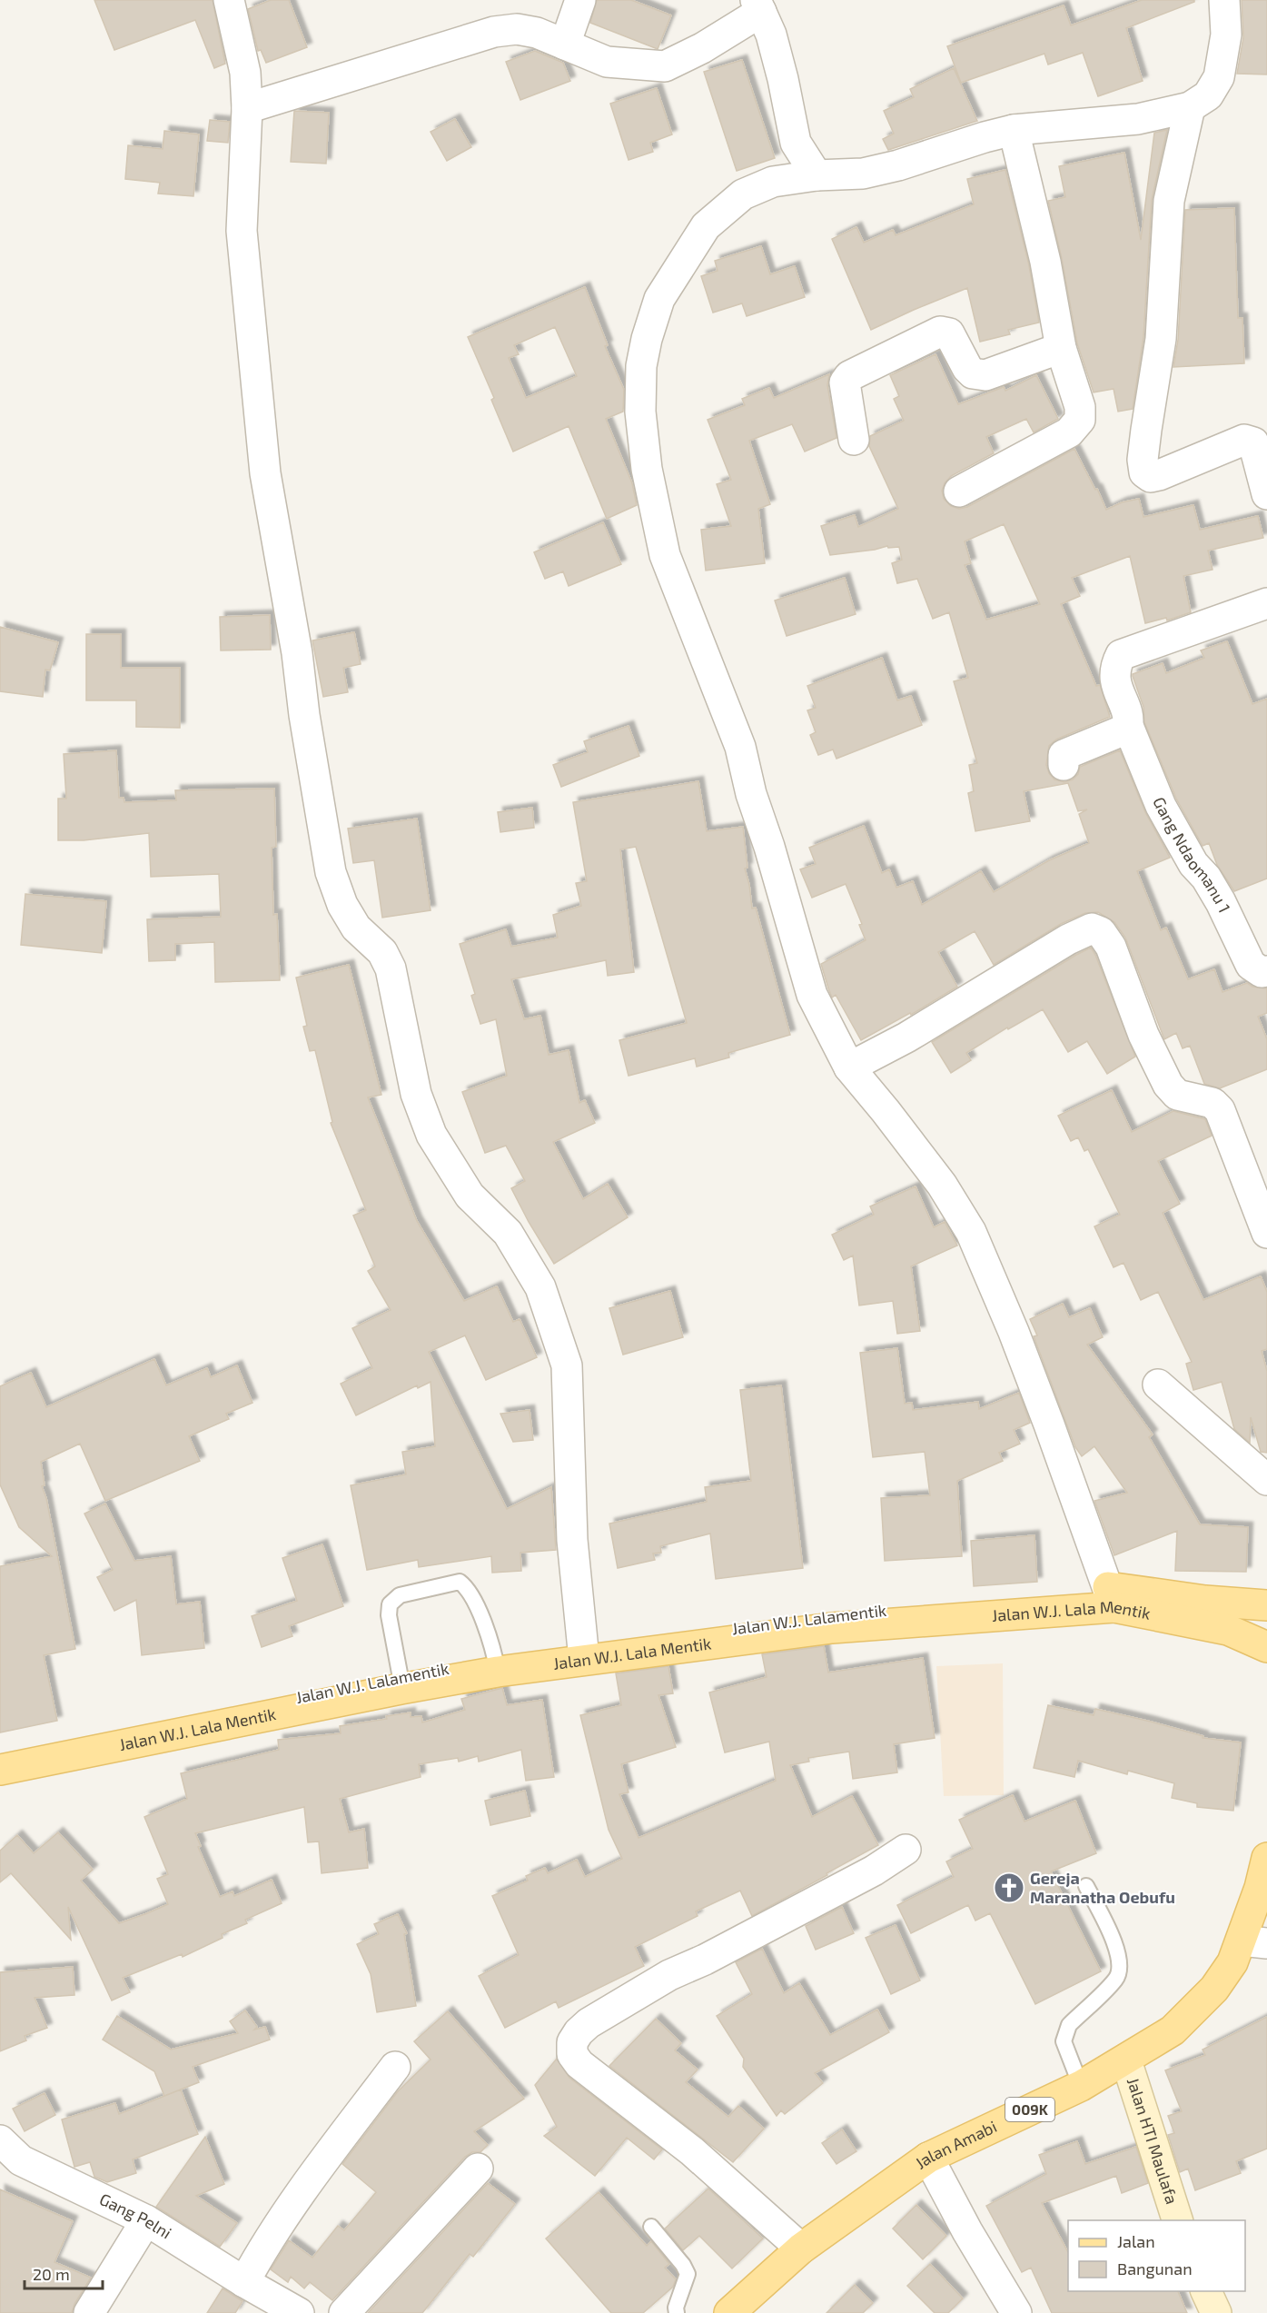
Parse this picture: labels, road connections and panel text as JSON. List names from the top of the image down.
{
  "streets": {
    "main road": [
      "Jalan W.J. Lala Mentik",
      "Jalan W.J. Lalamentik",
      "009K",
      "Jalan Amabi"
    ],
    "street": ["Gang Ndaomanu 1", "Jalan HTI Maulafa", "Gang Pelni"]
  },
  "crossings": [
    ["Jalan W.J. Lala Mentik", "Jalan W.J. Lalamentik"],
    ["Jalan HTI Maulafa", "Jalan Amabi"]
  ],
  "places": {
    "church": ["Gereja Maranatha Oebufu"]
  },
  "legend": ["Jalan", "Bangunan"],
  "scale_bar": "20 m"
}
